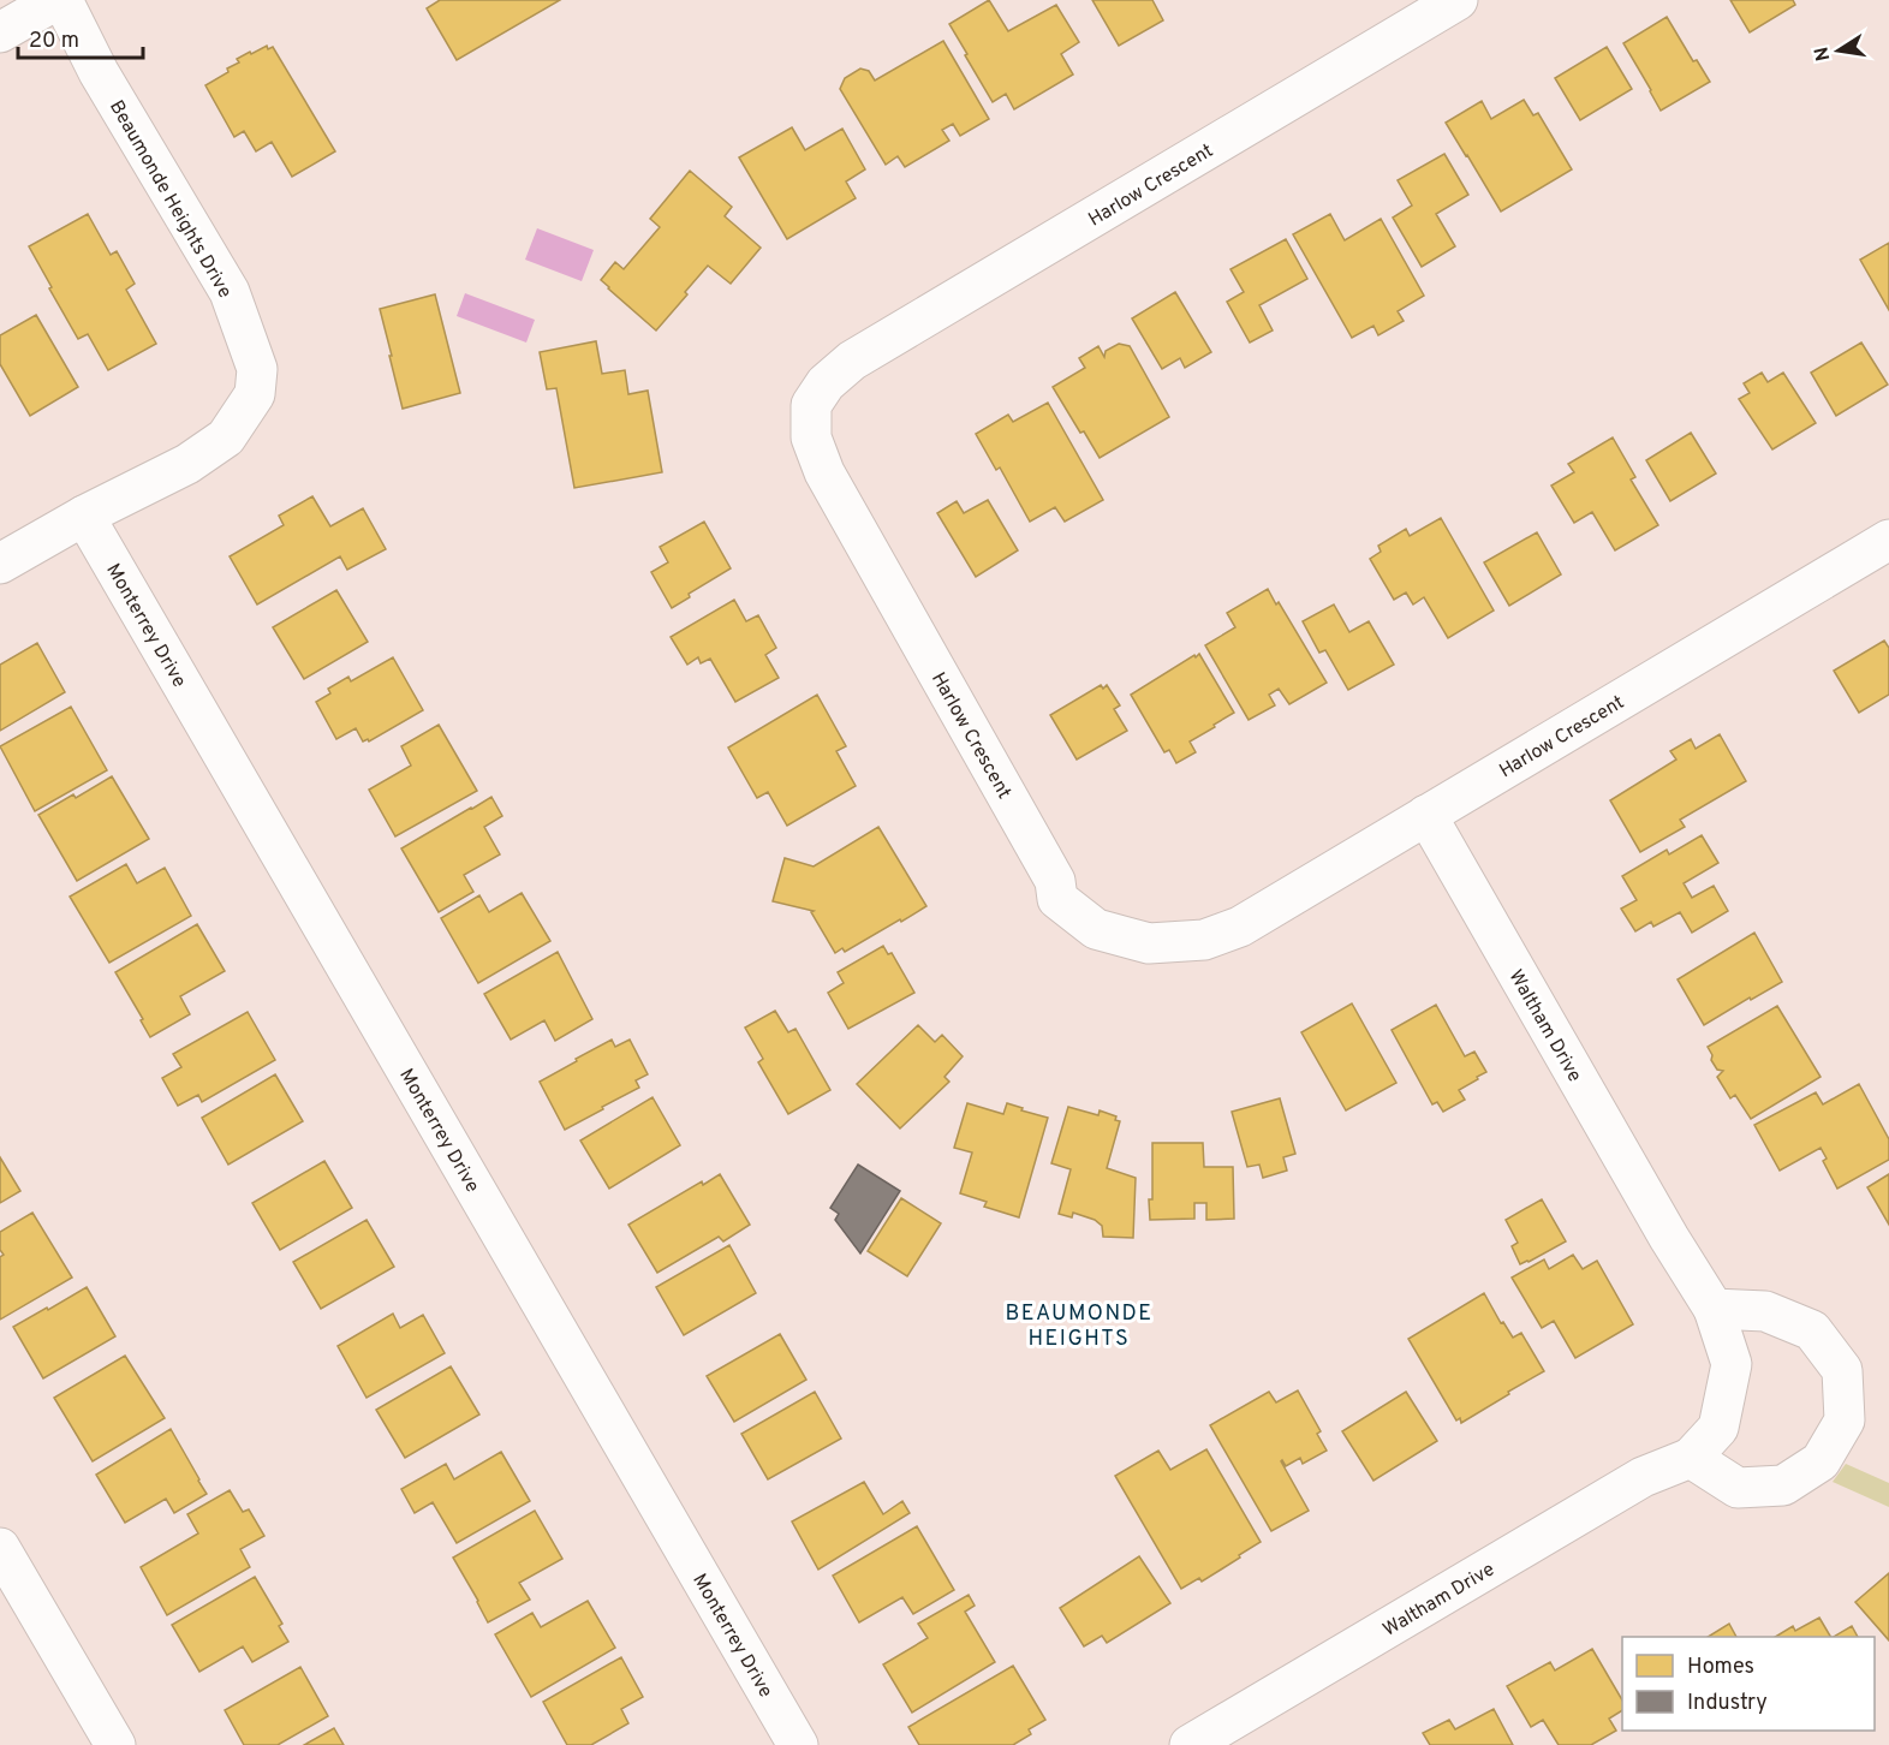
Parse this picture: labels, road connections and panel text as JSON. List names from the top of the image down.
{
  "streets": {
    "street": [
      "Harlow Crescent",
      "Beaumonde Heights Drive",
      "Monterrey Drive",
      "Waltham Drive"
    ]
  },
  "crossings": [
    ["Harlow Crescent", "Waltham Drive"],
    ["Beaumonde Heights Drive", "Monterrey Drive"]
  ],
  "districts": ["BEAUMONDE HEIGHTS"],
  "legend": ["Homes", "Industry"],
  "scale_bar": "20 m",
  "north": "left"
}
